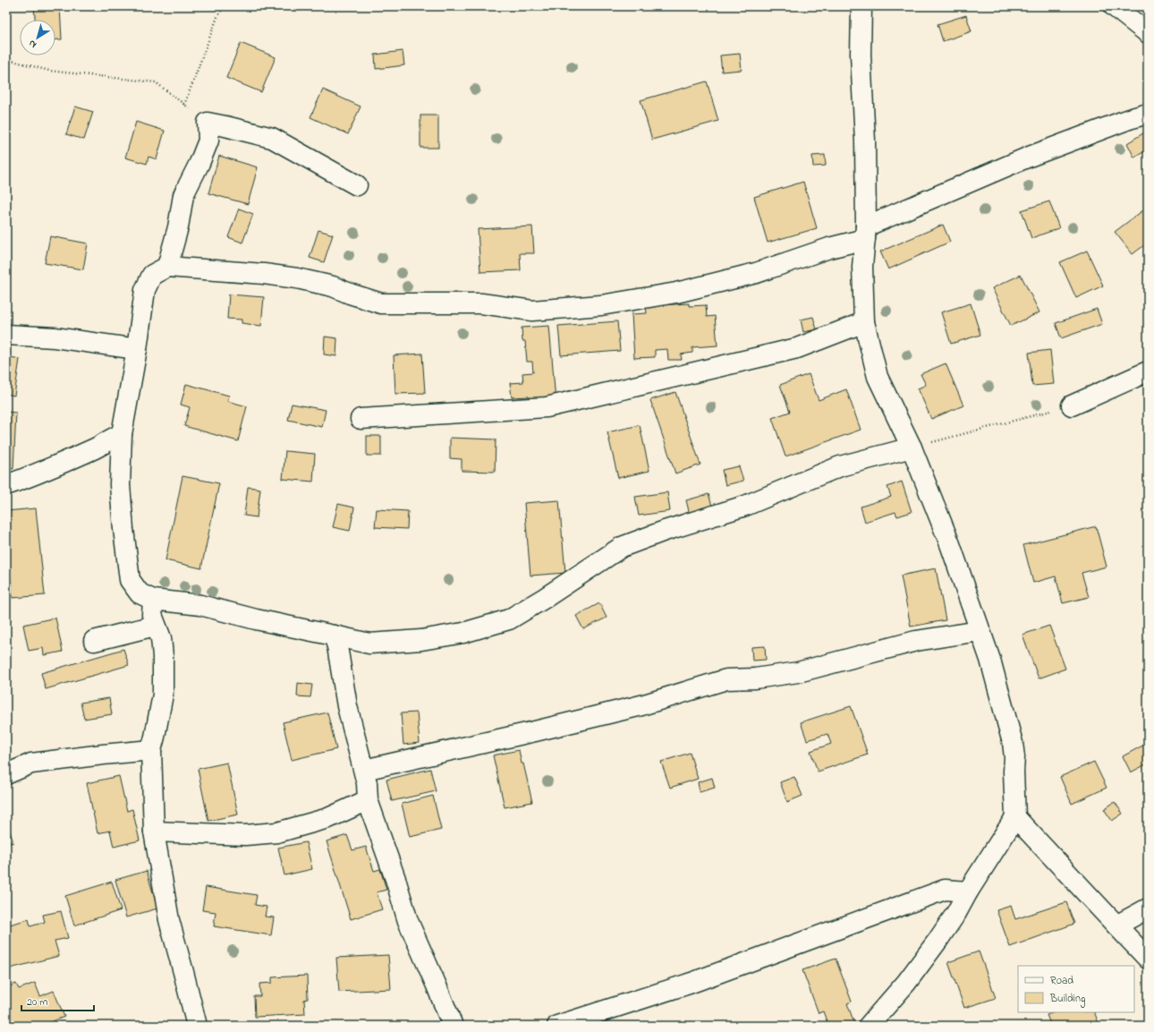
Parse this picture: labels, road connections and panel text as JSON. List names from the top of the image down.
{
  "legend": ["Road", "Building"],
  "scale_bar": "20 m",
  "north": "bottom left"
}
